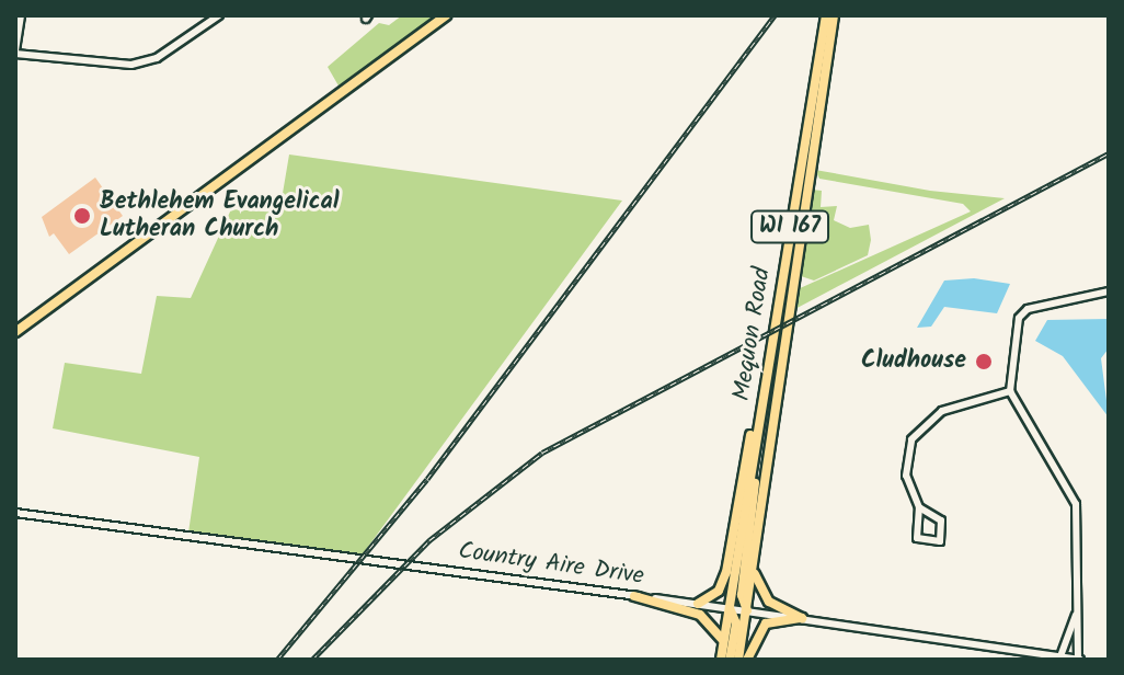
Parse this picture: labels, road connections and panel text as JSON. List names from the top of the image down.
{
  "streets": {
    "main road": ["WI 167", "Mequon Road"],
    "street": ["Country Aire Drive"]
  },
  "crossings": [
    ["Mequon Road", "Country Aire Drive"]
  ],
  "places": ["Bethlehem Evangelical Lutheran Church", "Cludhouse"]
}
